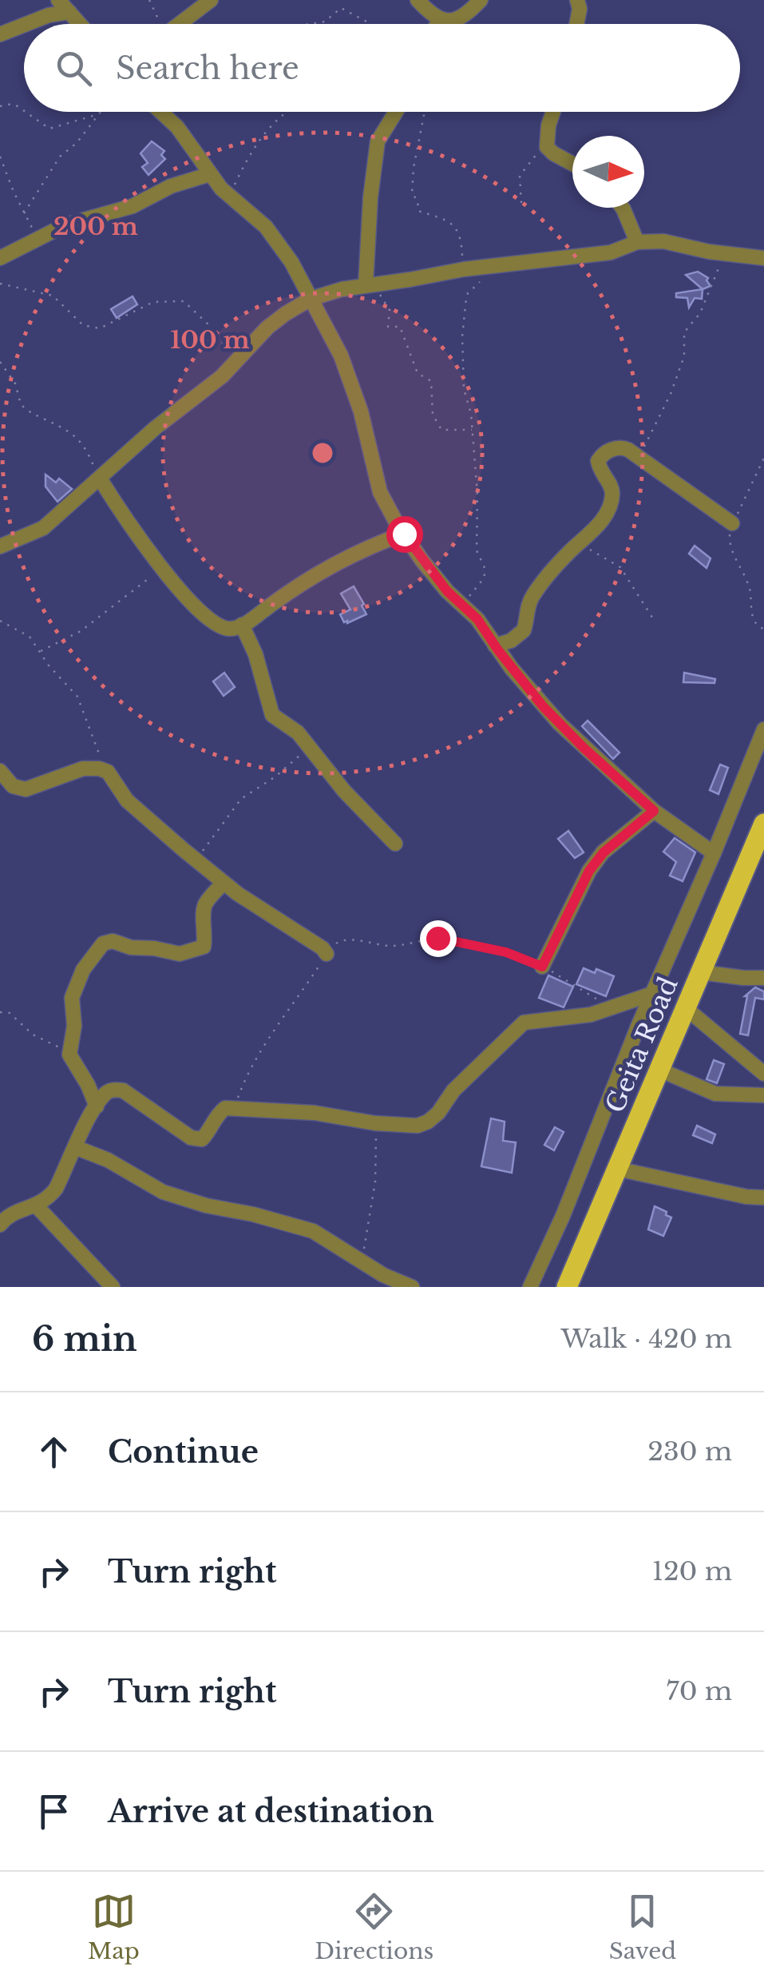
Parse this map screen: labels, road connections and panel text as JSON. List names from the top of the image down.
{
  "streets": {
    "highway": ["Geita Road"]
  },
  "north": "right",
  "page": {
    "search": "Search here",
    "heading": ["6 min", "Walk · 420 m"],
    "list": [
      ["Continue", "230 m"],
      ["Turn right", "120 m"],
      ["Turn right", "70 m"],
      "Arrive at destination"
    ],
    "nav": ["Map", "Directions", "Saved"]
  },
  "rings": ["200 m", "100 m"]
}
